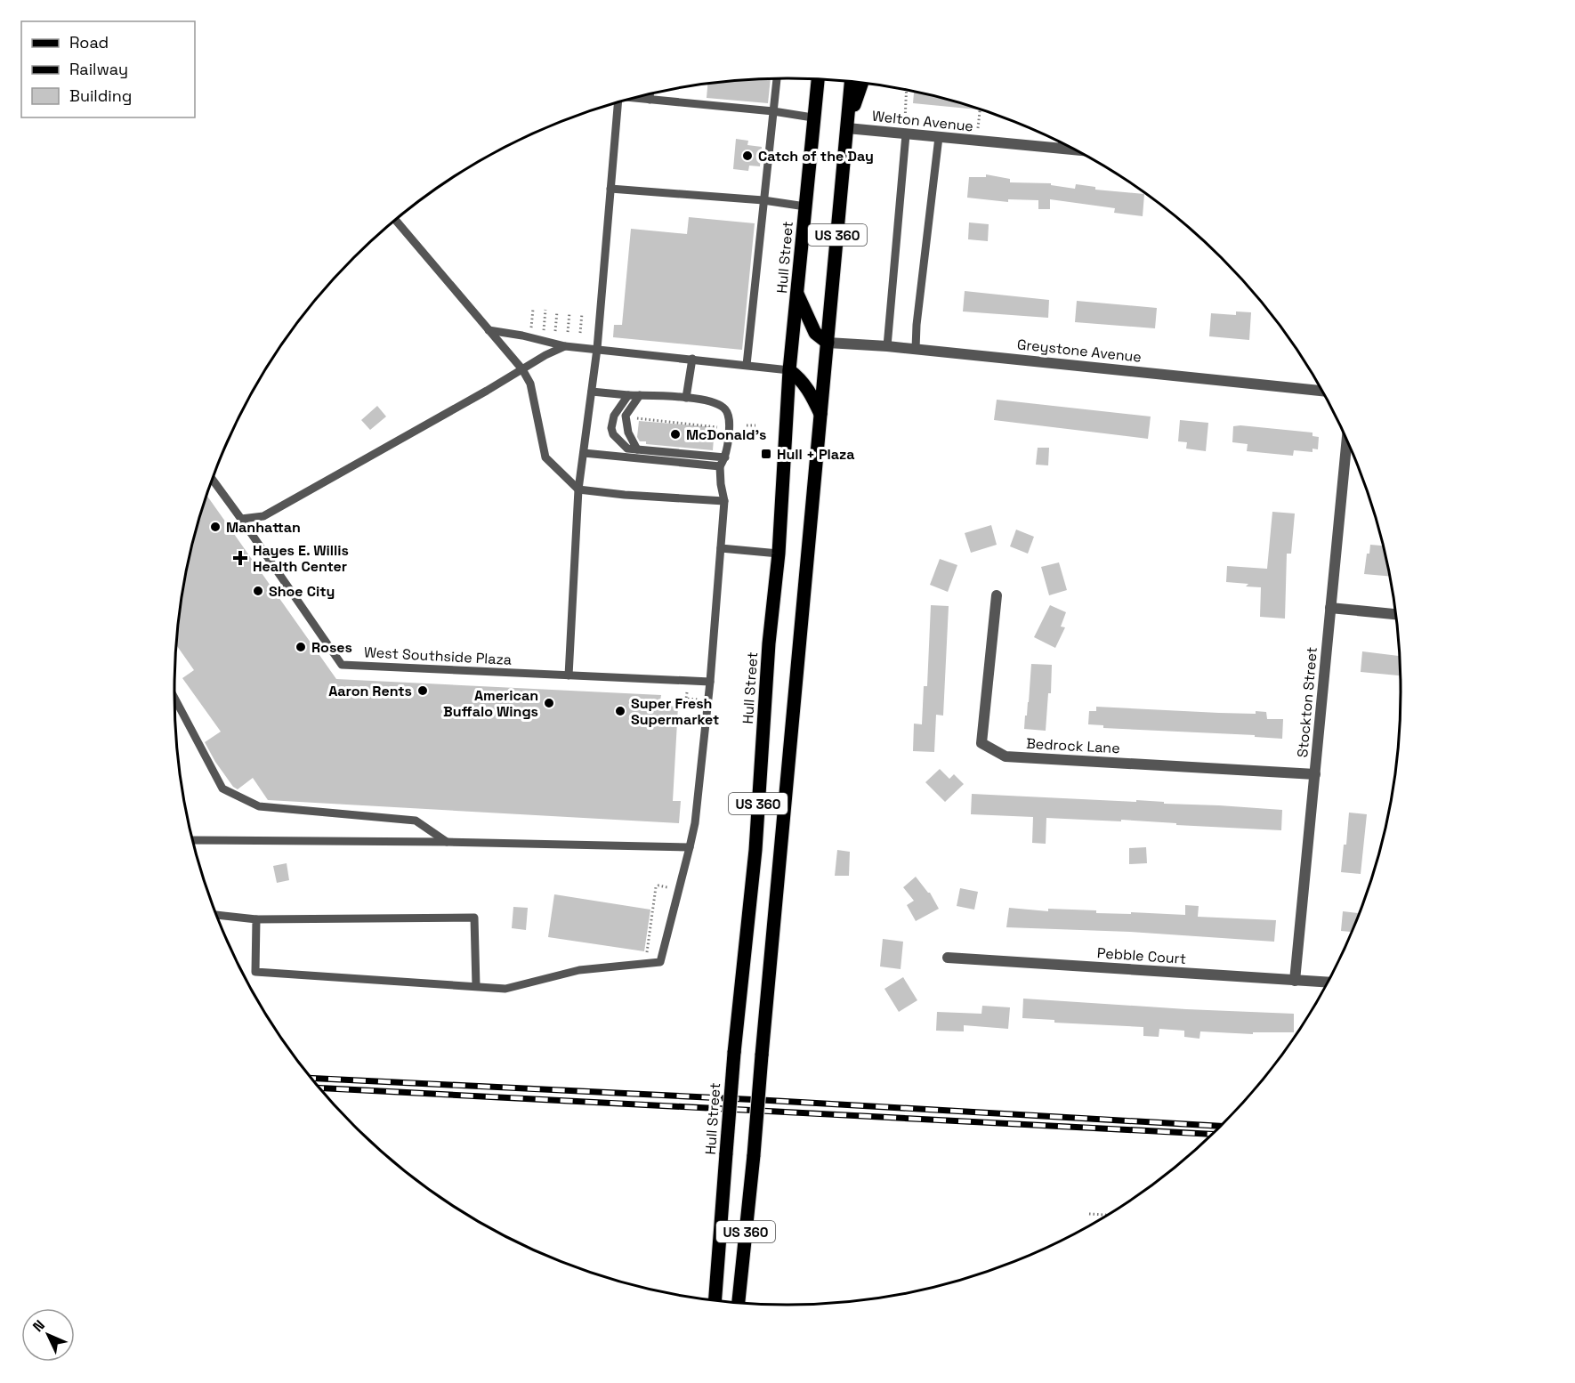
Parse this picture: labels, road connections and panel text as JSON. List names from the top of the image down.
{
  "streets": {
    "main road": ["US 360", "Hull Street"],
    "street": [
      "Welton Avenue",
      "Greystone Avenue",
      "Stockton Street",
      "Bedrock Lane",
      "Pebble Court"
    ],
    "lane": ["West Southside Plaza"]
  },
  "crossings": [
    ["Welton Avenue", "US 360"],
    ["US 360", "Greystone Avenue"],
    ["Stockton Street", "Bedrock Lane"],
    ["Stockton Street", "Pebble Court"]
  ],
  "places": {
    "other": [
      "Catch of the Day",
      "McDonald's",
      "Manhattan",
      "Shoe City",
      "Roses",
      "Aaron Rents",
      "American Buffalo Wings",
      "Super Fresh Supermarket"
    ],
    "transit": ["Hull + Plaza"],
    "health": ["Hayes E. Willis Health Center"]
  },
  "legend": ["Road", "Railway", "Building"],
  "north": "top left"
}
